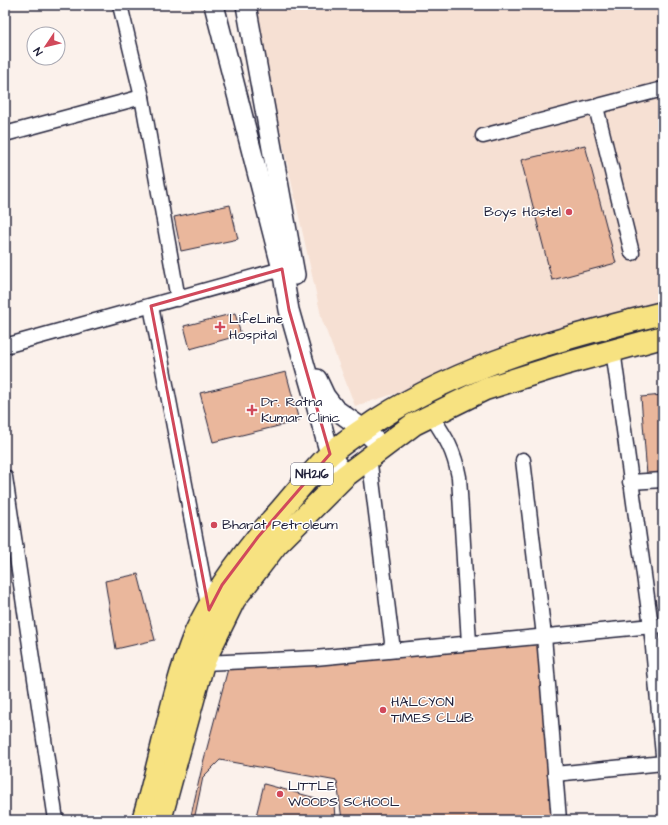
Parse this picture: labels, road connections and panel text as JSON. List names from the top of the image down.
{
  "streets": {
    "highway": ["NH216"]
  },
  "places": {
    "other": [
      "Boys Hostel",
      "Bharat Petroleum",
      "HALCYON TIMES CLUB",
      "LITTLE WOODS SCHOOL"
    ],
    "health": ["LifeLine Hospital", "Dr. Ratna Kumar Clinic"]
  },
  "north": "bottom left"
}
